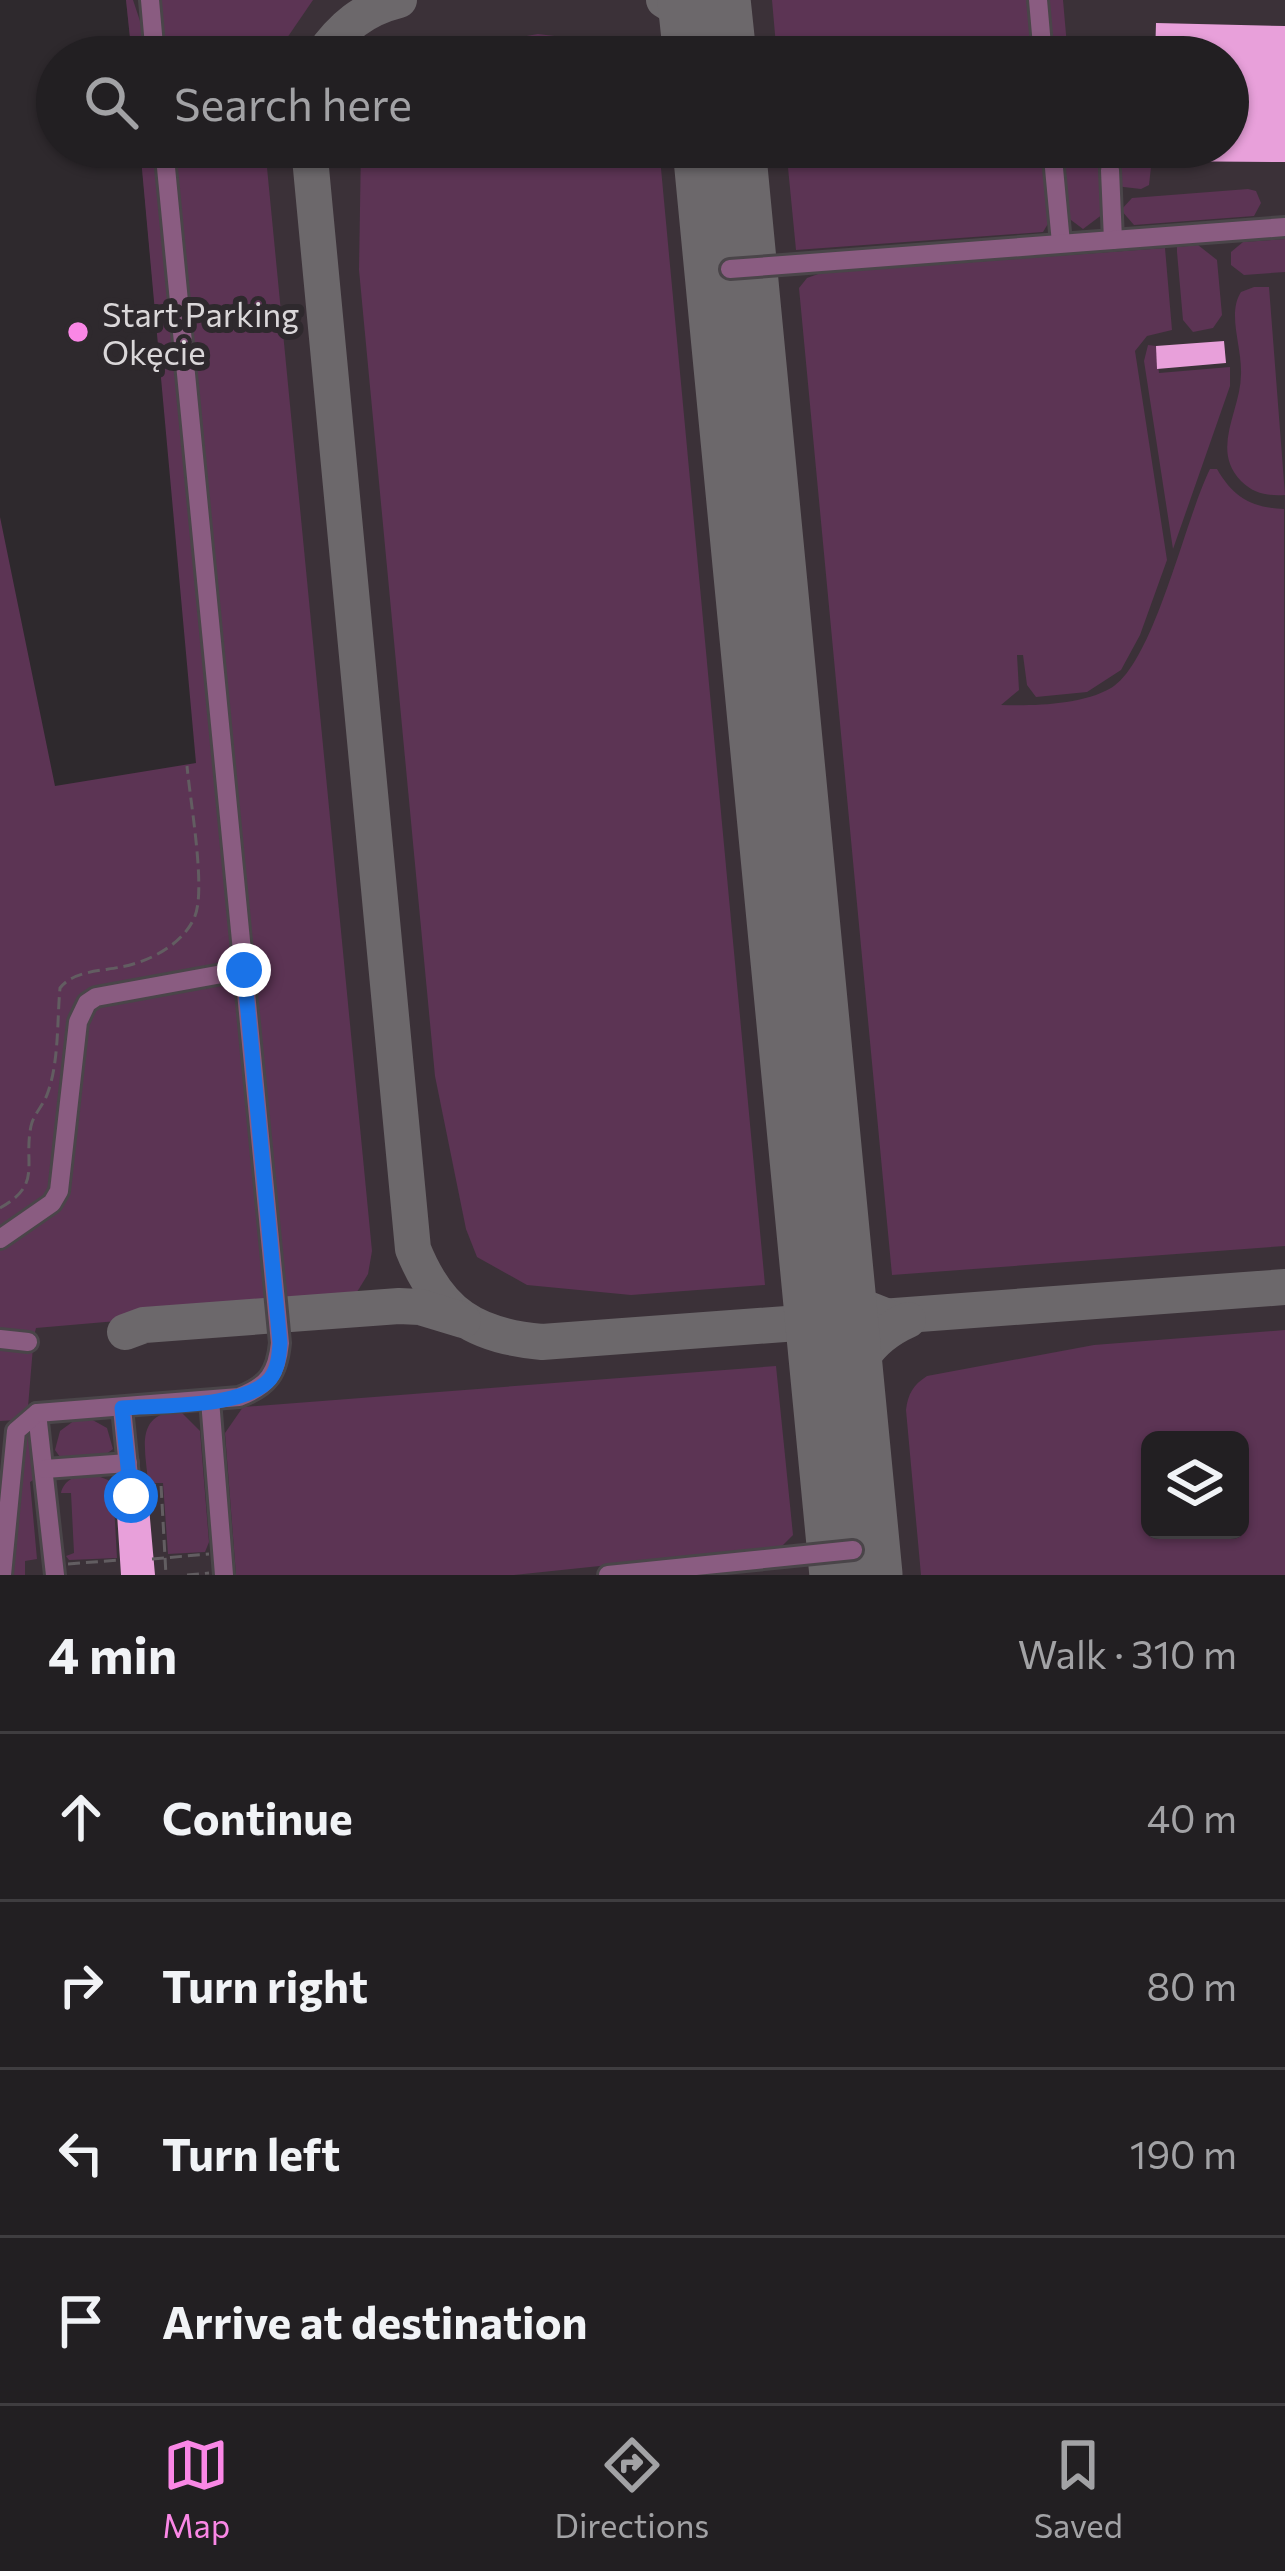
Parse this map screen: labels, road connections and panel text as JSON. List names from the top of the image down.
{
  "places": ["Start Parking Okęcie"],
  "page": {
    "search": "Search here",
    "heading": ["4 min", "Walk · 310 m"],
    "list": [
      ["Continue", "40 m"],
      ["Turn right", "80 m"],
      ["Turn left", "190 m"],
      "Arrive at destination"
    ],
    "nav": ["Map", "Directions", "Saved"]
  }
}
